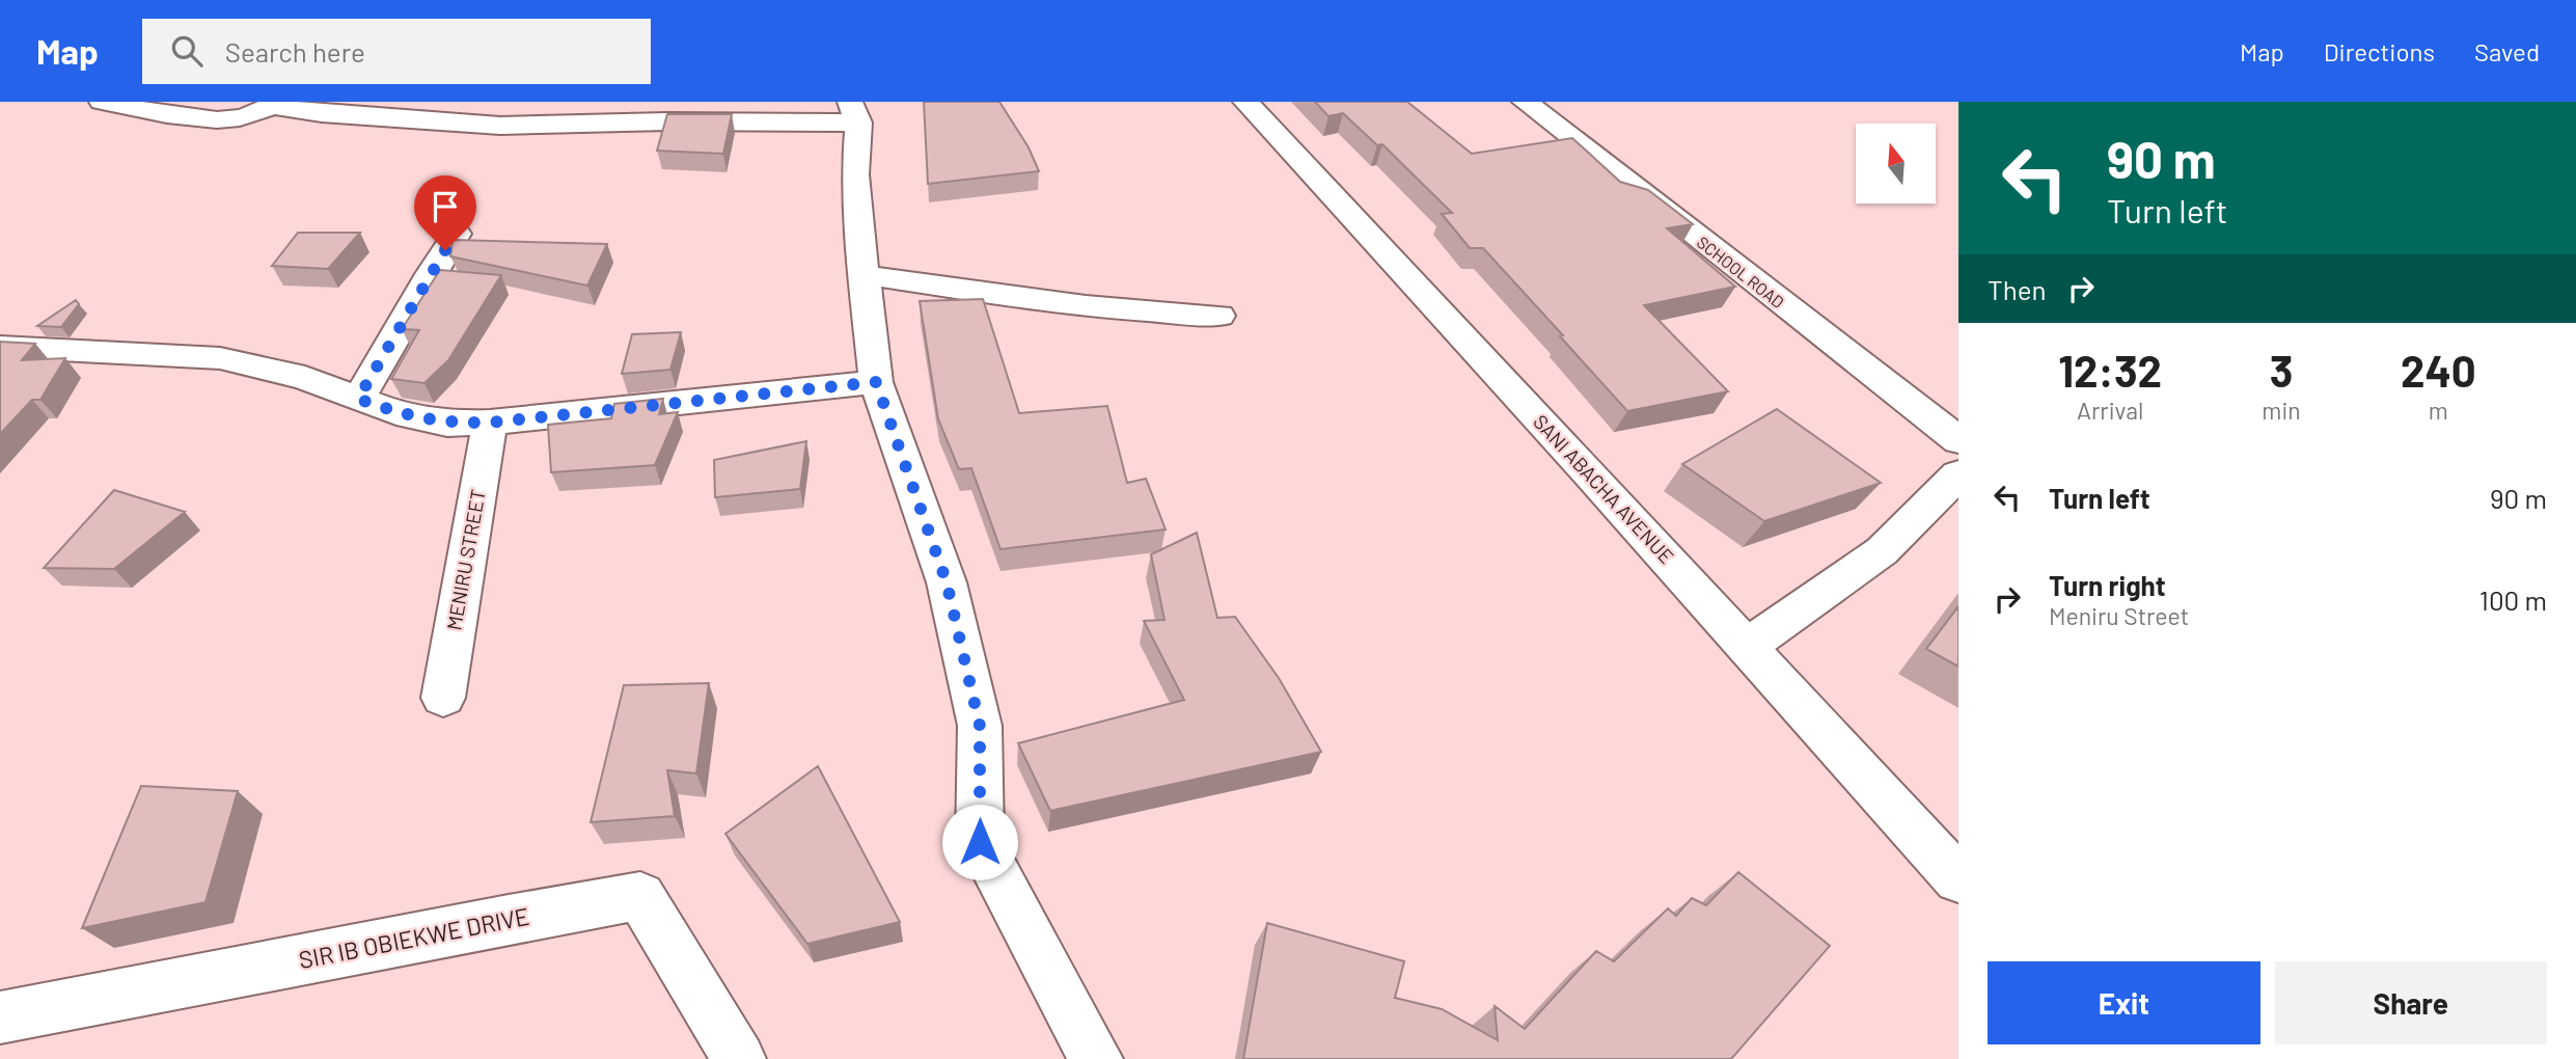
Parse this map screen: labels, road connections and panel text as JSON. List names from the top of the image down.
{
  "streets": {
    "street": [
      "SCHOOL ROAD",
      "SANI ABACHA AVENUE",
      "MENIRU STREET",
      "SIR IB OBIEKWE DRIVE"
    ]
  },
  "north": "top",
  "page": {
    "header": "Map",
    "search": "Search here",
    "nav": ["Map", "Directions", "Saved"],
    "turn": ["90 m", "Turn left"],
    "then": "Then",
    "eta": [
      "12:32",
      "Arrival",
      "3",
      "min",
      "240",
      "m"
    ],
    "list": [
      {
        "name": "Turn left",
        "value": "90 m"
      },
      {
        "name": "Turn right",
        "note": "Meniru Street",
        "value": "100 m"
      }
    ],
    "buttons": ["Exit", "Share"]
  }
}
